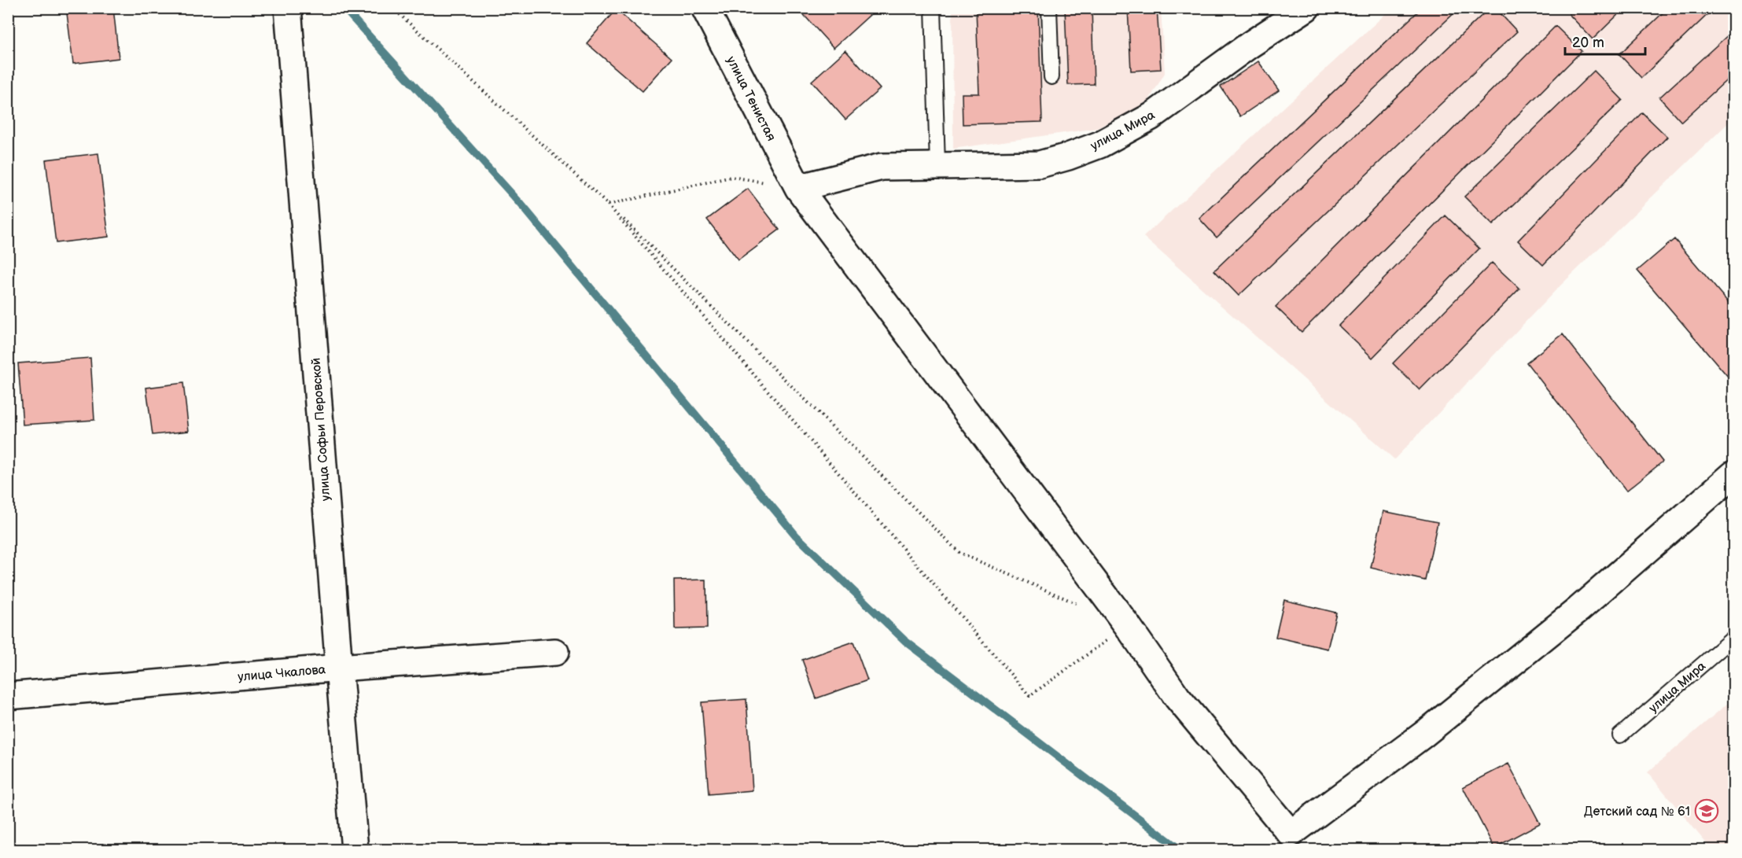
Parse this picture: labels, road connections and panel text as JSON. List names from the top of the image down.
{
  "streets": {
    "street": [
      "улица Тенистая",
      "улица Мира",
      "улица Софьи Перовской",
      "улица Чкалова"
    ]
  },
  "crossings": [
    ["улица Тенистая", "улица Мира"],
    ["улица Софьи Перовской", "улица Чкалова"]
  ],
  "places": {
    "school or university": ["Детский сад № 61"]
  },
  "scale_bar": "20 m"
}
